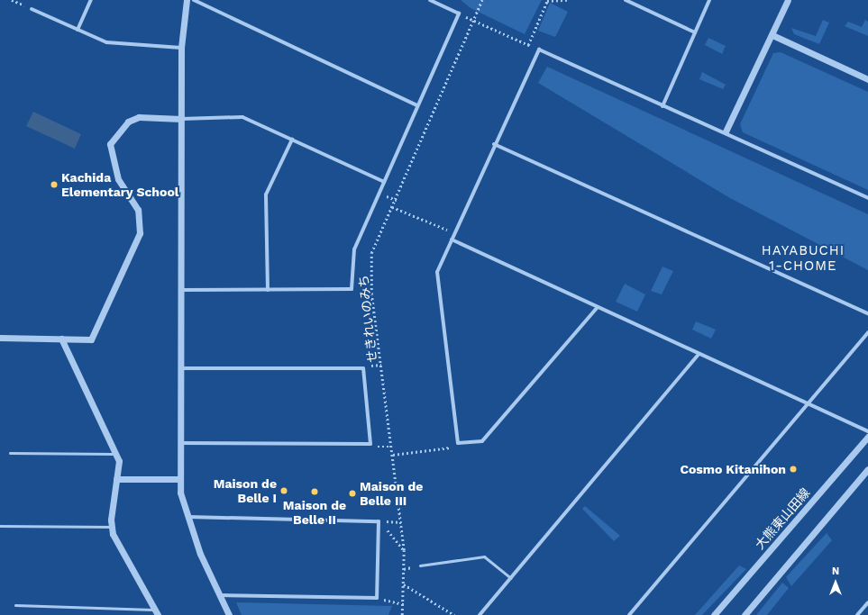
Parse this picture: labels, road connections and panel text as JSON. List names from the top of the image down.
{
  "streets": {
    "street": ["大熊東山田線"],
    "path": ["せきれいのみち"]
  },
  "districts": ["HAYABUCHI 1-CHOME"],
  "places": [
    "Kachida Elementary School",
    "Cosmo Kitanihon",
    "Maison de Belle I",
    "Maison de Belle II",
    "Maison de Belle III"
  ],
  "north": "top"
}
